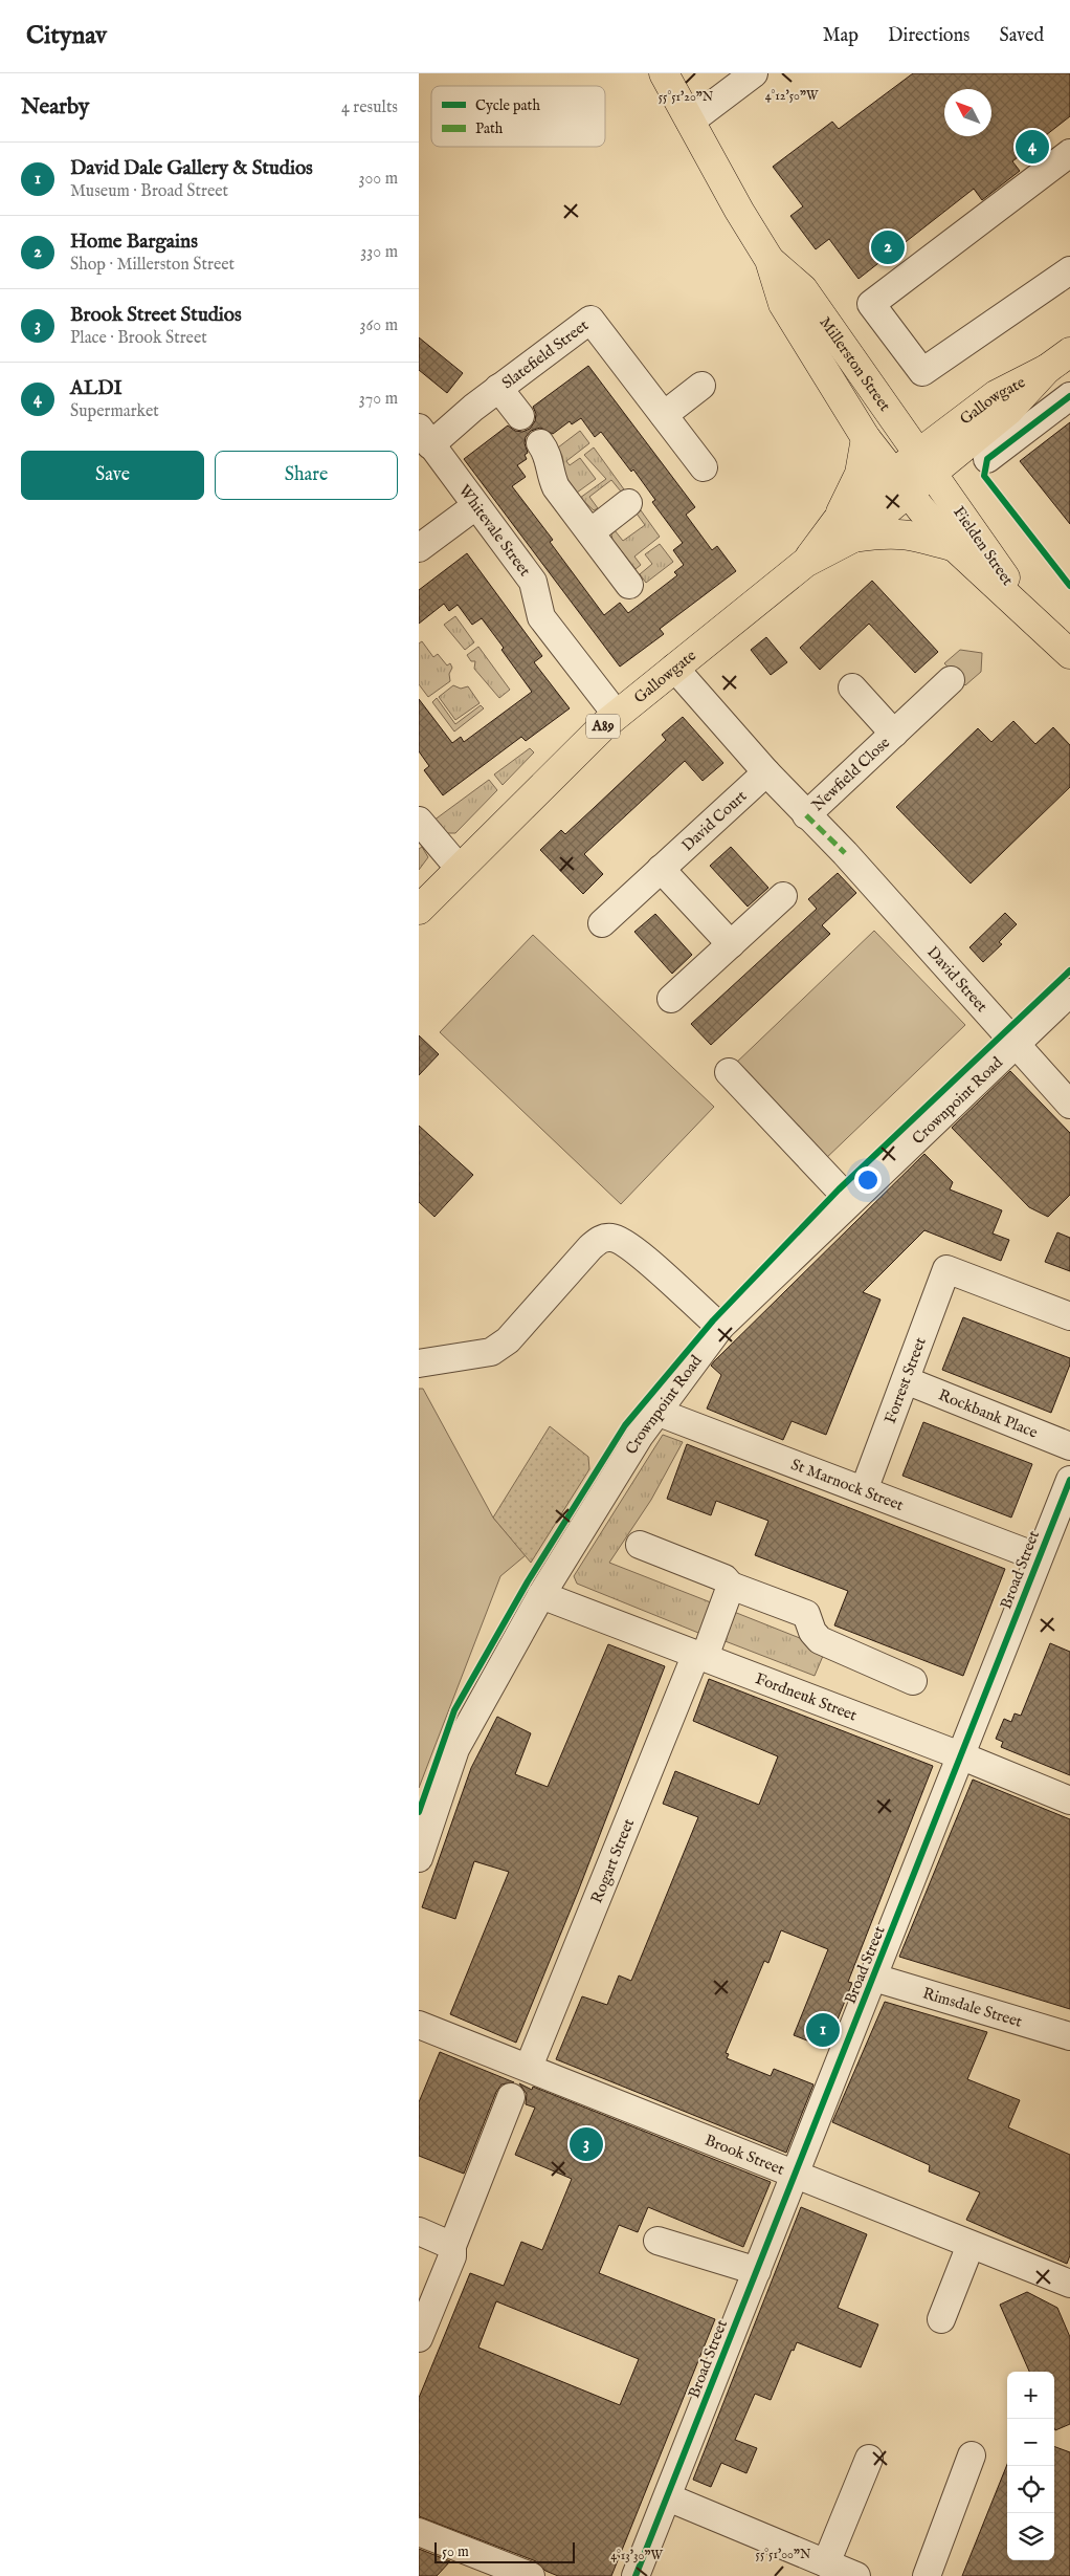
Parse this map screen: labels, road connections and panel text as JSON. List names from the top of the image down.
{
  "streets": {
    "main road": [
      "Millerston Street",
      "Gallowgate",
      "Fielden Street",
      "A89"
    ],
    "street": [
      "Slatefield Street",
      "Whitevale Street",
      "Newfield Close",
      "David Court",
      "David Street",
      "Crownpoint Road",
      "Forrest Street",
      "Rockbank Place",
      "St Marnock Street",
      "Broad Street",
      "Fordneuk Street",
      "Rogart Street",
      "Rimsdale Street",
      "Brook Street"
    ]
  },
  "crossings": [
    ["Slatefield Street", "Whitevale Street"],
    ["Millerston Street", "Gallowgate"],
    ["Millerston Street", "Fielden Street"],
    ["Gallowgate", "Whitevale Street"],
    ["Gallowgate", "Fielden Street"],
    ["Newfield Close", "David Street"],
    ["David Street", "Crownpoint Road"],
    ["Crownpoint Road", "St Marnock Street"],
    ["Crownpoint Road", "Fordneuk Street"],
    ["Forrest Street", "Rockbank Place"],
    ["Forrest Street", "St Marnock Street"],
    ["St Marnock Street", "Broad Street"],
    ["Broad Street", "Fordneuk Street"],
    ["Broad Street", "Rimsdale Street"],
    ["Broad Street", "Brook Street"],
    ["Fordneuk Street", "Rogart Street"],
    ["Rogart Street", "Brook Street"]
  ],
  "legend": ["Cycle path", "Path"],
  "scale_bar": "50 m",
  "north": "top left",
  "page": {
    "header": "Citynav",
    "nav": ["Map", "Directions", "Saved"],
    "heading": ["Nearby", "4 results"],
    "pins": [
      "4",
      "2",
      "1",
      "3"
    ],
    "list": [
      {
        "mark": "1",
        "name": "David Dale Gallery & Studios",
        "note": "Museum · Broad Street",
        "value": "300 m"
      },
      {
        "mark": "2",
        "name": "Home Bargains",
        "note": "Shop · Millerston Street",
        "value": "330 m"
      },
      {
        "mark": "3",
        "name": "Brook Street Studios",
        "note": "Place · Brook Street",
        "value": "360 m"
      },
      {
        "mark": "4",
        "name": "ALDI",
        "note": "Supermarket",
        "value": "370 m"
      }
    ],
    "buttons": ["Save", "Share"],
    "map_buttons": ["+", "−"],
    "scale": "50 m"
  },
  "coordinates": [
    "4°12'50\"W",
    "55°51'20\"N",
    "55°51'00\"N",
    "4°13'30\"W"
  ]
}
